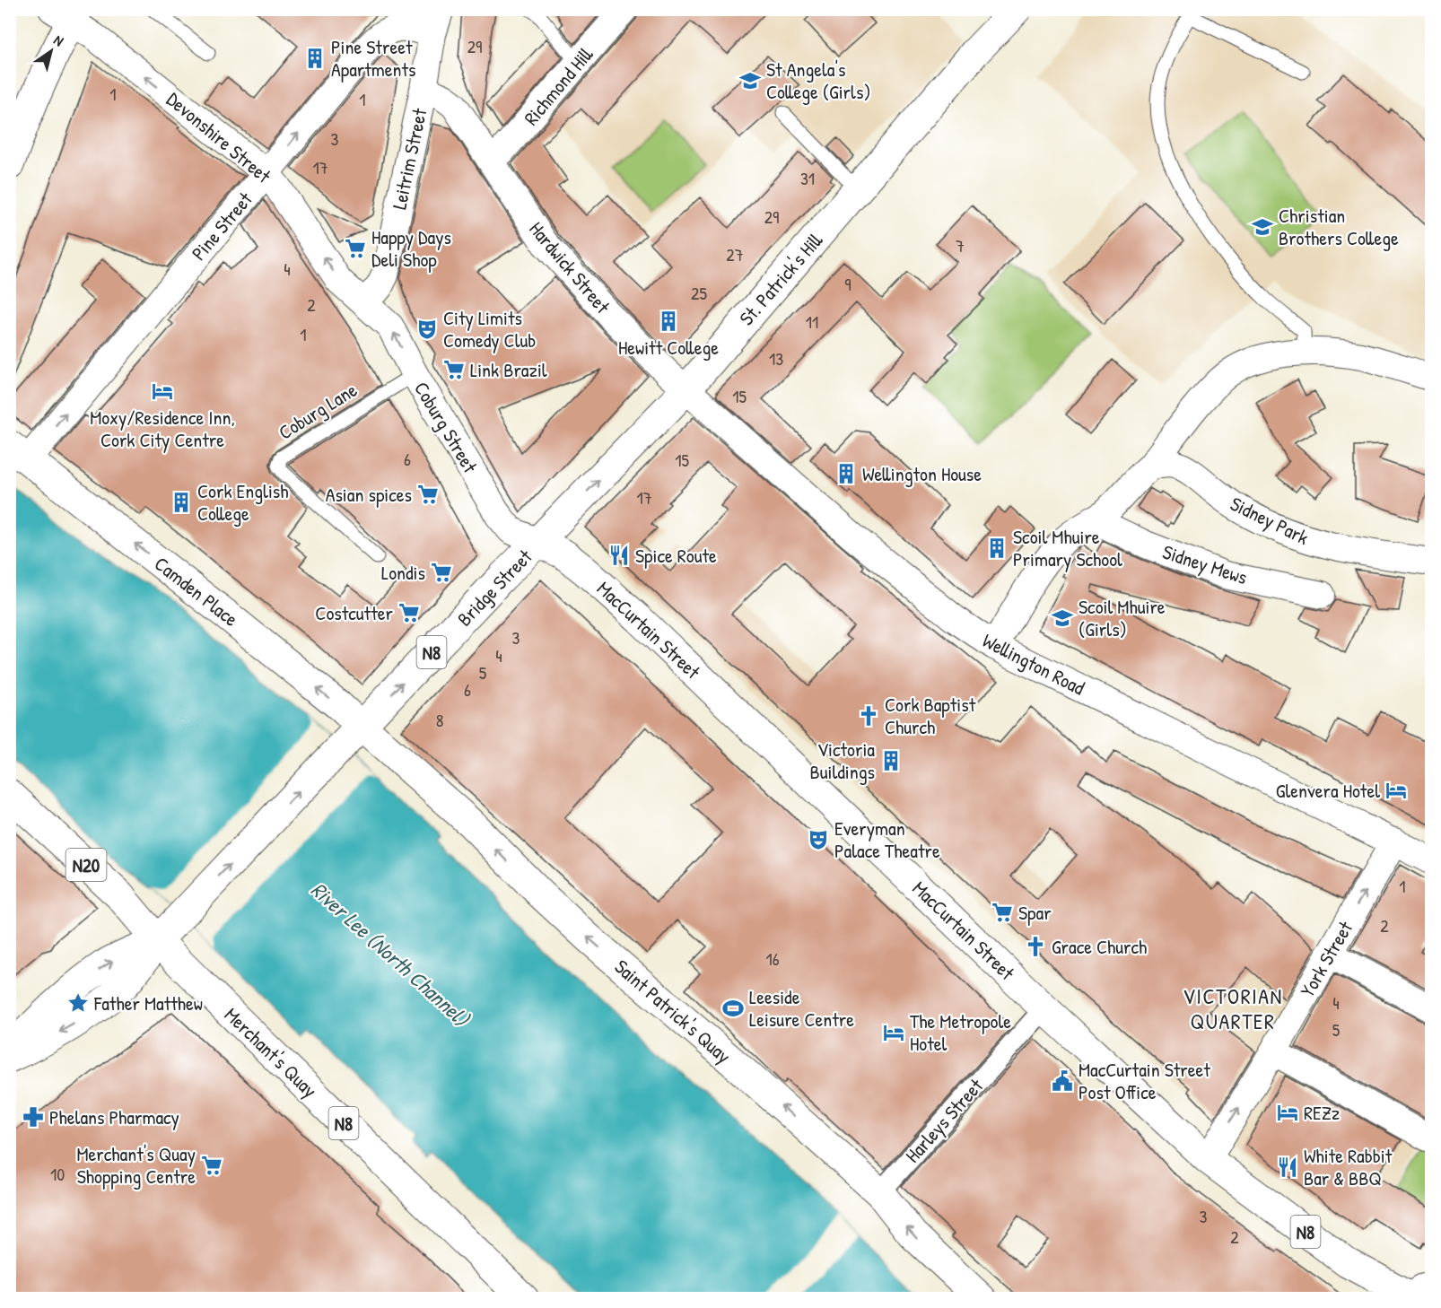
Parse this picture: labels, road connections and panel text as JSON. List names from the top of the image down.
{
  "streets": {
    "main road": [
      "St. Patrick's Hill",
      "Bridge Street",
      "Camden Place",
      "MacCurtain Street",
      "N8",
      "N20",
      "Saint Patrick's Quay",
      "Merchant's Quay"
    ],
    "street": [
      "Richmond Hill",
      "Devonshire Street",
      "Leitrim Street",
      "Pine Street",
      "Hardwick Street",
      "Coburg Street",
      "Sidney Park",
      "Sidney Mews",
      "Wellington Road",
      "York Street",
      "Harleys Street"
    ],
    "lane": ["Coburg Lane"]
  },
  "crossings": [
    ["Richmond Hill", "Hardwick Street"],
    ["Devonshire Street", "Leitrim Street"],
    ["Devonshire Street", "Pine Street"],
    ["Devonshire Street", "Coburg Street"],
    ["Leitrim Street", "Pine Street"],
    ["Leitrim Street", "Hardwick Street"],
    ["Leitrim Street", "Coburg Street"],
    ["Pine Street", "Camden Place"],
    ["Hardwick Street", "St. Patrick's Hill"],
    ["Hardwick Street", "Wellington Road"],
    ["St. Patrick's Hill", "Coburg Street"],
    ["St. Patrick's Hill", "Bridge Street"],
    ["St. Patrick's Hill", "MacCurtain Street"],
    ["St. Patrick's Hill", "Wellington Road"],
    ["Coburg Lane", "Coburg Street"],
    ["Coburg Street", "Bridge Street"],
    ["Coburg Street", "MacCurtain Street"],
    ["Bridge Street", "Camden Place"],
    ["Bridge Street", "MacCurtain Street"],
    ["Bridge Street", "N8"],
    ["Bridge Street", "Saint Patrick's Quay"],
    ["Camden Place", "N8"],
    ["Camden Place", "Saint Patrick's Quay"],
    ["MacCurtain Street", "York Street"],
    ["MacCurtain Street", "Harleys Street"],
    ["N8", "N20"],
    ["N8", "Saint Patrick's Quay"],
    ["N8", "Merchant's Quay"],
    ["Wellington Road", "York Street"],
    ["N20", "Merchant's Quay"]
  ],
  "one_way": [
    "Devonshire Street",
    "Pine Street",
    "Bridge Street",
    "Camden Place",
    "York Street",
    "Saint Patrick's Quay"
  ],
  "districts": ["VICTORIAN QUARTER"],
  "water": ["River Lee (North Channel)"],
  "places": {
    "building": [
      "Pine Street Apartments",
      "Hewitt College",
      "Wellington House",
      "Cork English College",
      "Scoil Mhuire Primary School",
      "Victoria Buildings"
    ],
    "school or university": ["St Angela's College (Girls)", "Christian Brothers College", "Scoil Mhuire (Girls)"],
    "supermarket": [
      "Happy Days Deli Shop",
      "Link Brazil",
      "Asian spices",
      "Londis",
      "Costcutter",
      "Spar",
      "Merchant's Quay Shopping Centre"
    ],
    "theatre": ["City Limits Comedy Club", "Everyman Palace Theatre"],
    "hotel": [
      "Moxy/Residence Inn, Cork City Centre",
      "Glenvera Hotel",
      "The Metropole Hotel",
      "REZz"
    ],
    "restaurant": ["Spice Route", "White Rabbit Bar & BBQ"],
    "church": ["Cork Baptist Church", "Grace Church"],
    "place": ["Father Matthew"],
    "sports": ["Leeside Leisure Centre"],
    "public building": ["MacCurtain Street Post Office"],
    "pharmacy": ["Phelans Pharmacy"]
  },
  "house_numbers": [
    "29",
    "1",
    "1",
    "3",
    "17",
    "31",
    "29",
    "7",
    "27",
    "4",
    "9",
    "25",
    "2",
    "11",
    "1",
    "13",
    "15",
    "6",
    "15",
    "17",
    "3",
    "4",
    "5",
    "6",
    "8",
    "1",
    "2",
    "16",
    "4",
    "5",
    "10",
    "3",
    "2"
  ],
  "north": "top right"
}
